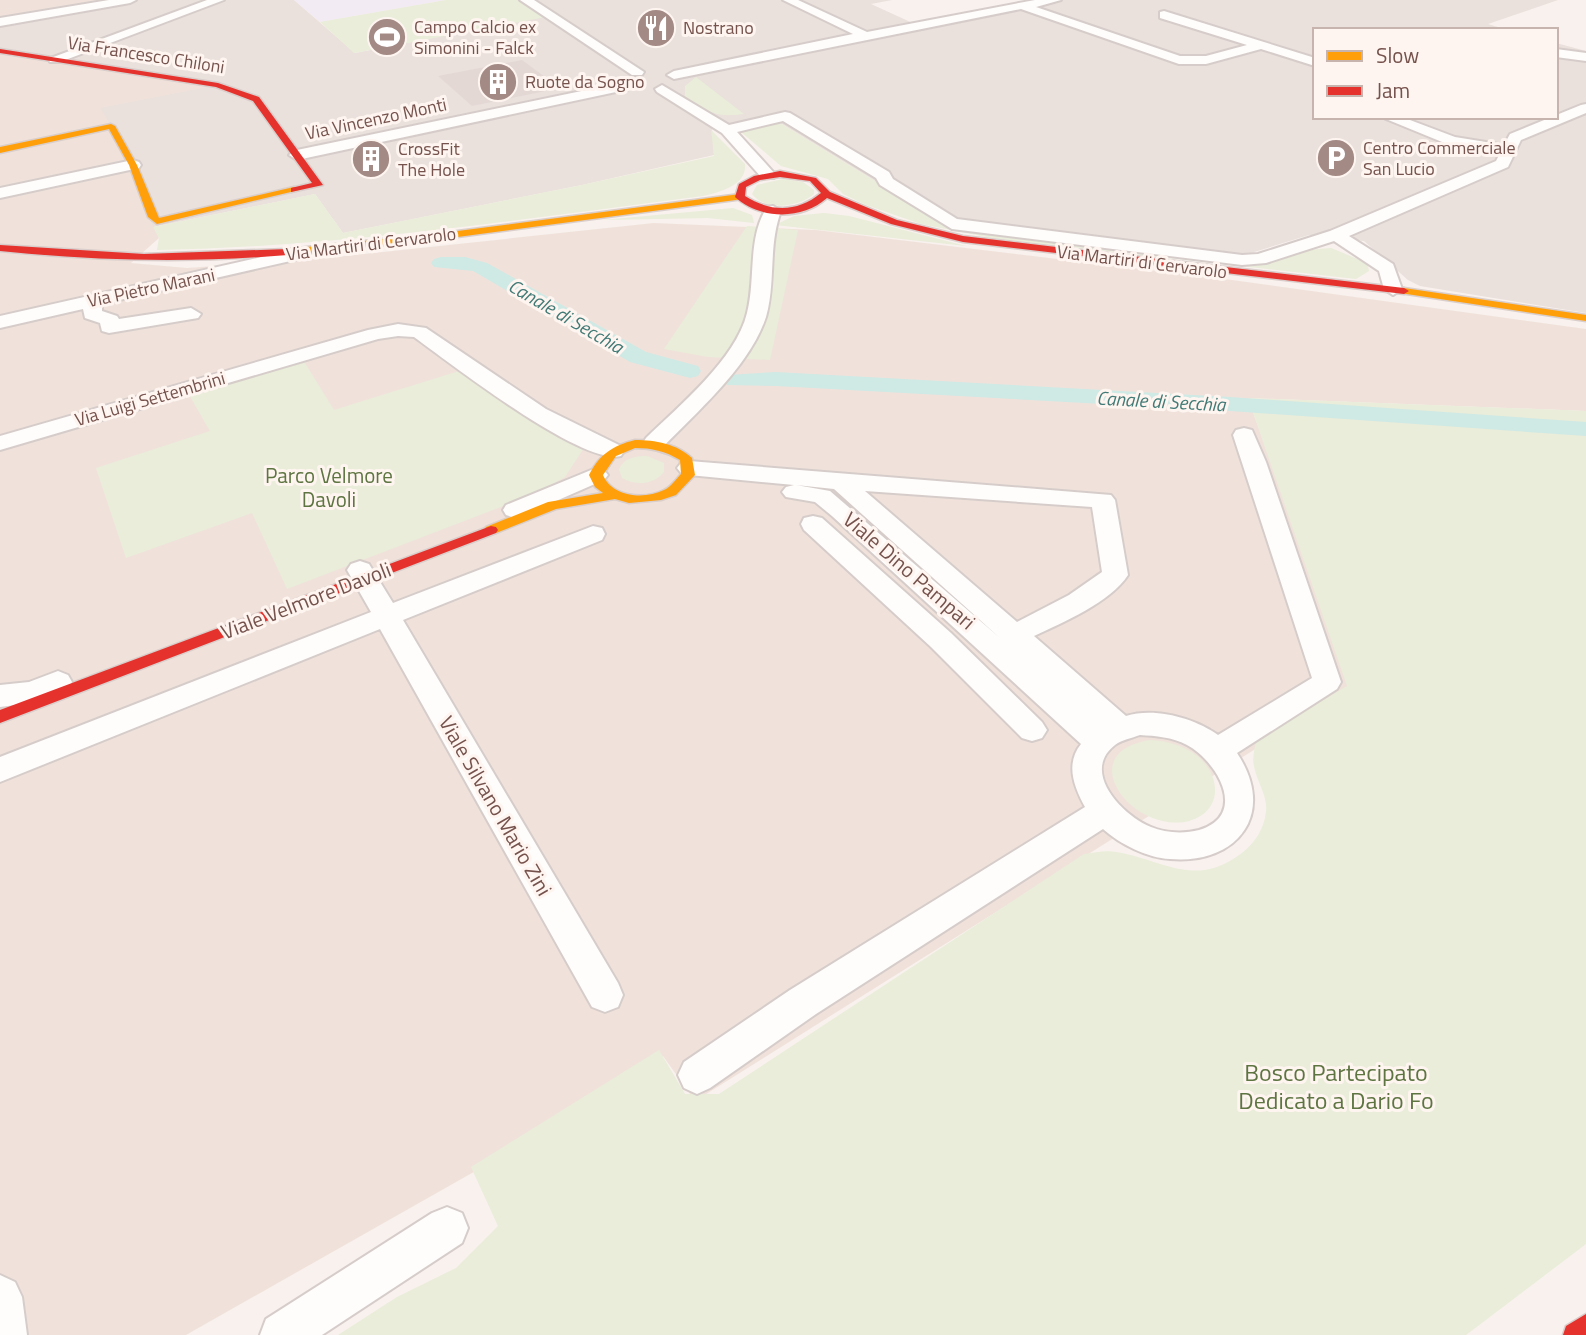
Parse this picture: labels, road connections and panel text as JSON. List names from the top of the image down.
{
  "streets": {
    "street": [
      "Via Francesco Chiloni",
      "Via Vincenzo Monti",
      "Via Martiri di Cervarolo",
      "Via Pietro Marani",
      "Via Luigi Settembrini",
      "Viale Dino Pampari",
      "Viale Velmore Davoli",
      "Viale Silvano Mario Zini"
    ]
  },
  "crossings": [
    ["Via Francesco Chiloni", "Via Vincenzo Monti"],
    ["Via Martiri di Cervarolo", "Via Pietro Marani"],
    ["Via Luigi Settembrini", "Viale Dino Pampari"],
    ["Via Luigi Settembrini", "Viale Velmore Davoli"],
    ["Viale Dino Pampari", "Viale Velmore Davoli"],
    ["Viale Velmore Davoli", "Viale Silvano Mario Zini"]
  ],
  "water": ["Canale di Secchia"],
  "parks": ["Parco Velmore Davoli", "Bosco Partecipato Dedicato a Dario Fo"],
  "places": {
    "restaurant": ["Nostrano"],
    "sports": ["Campo Calcio ex Simonini - Falck"],
    "building": ["Ruote da Sogno", "CrossFit The Hole"],
    "parking": ["Centro Commerciale San Lucio"]
  },
  "legend": ["Slow", "Jam"]
}
